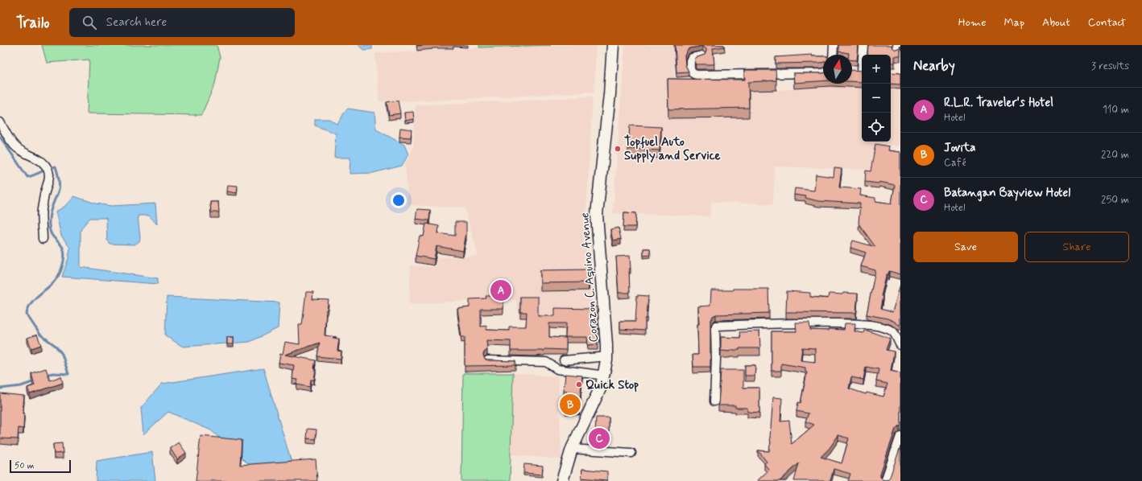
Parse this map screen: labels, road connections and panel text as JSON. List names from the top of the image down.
{
  "streets": {
    "main road": ["Corazon C. Aquino Avenue"]
  },
  "places": ["Topfuel Auto Supply and Service", "Quick Stop"],
  "scale_bar": "50 m",
  "north": "top",
  "page": {
    "header": "Trailo",
    "search": "Search here",
    "nav": [
      "Home",
      "Map",
      "About",
      "Contact"
    ],
    "heading": ["Nearby", "3 results"],
    "map_buttons": ["+", "−"],
    "list": [
      {
        "mark": "A",
        "name": "R.L.R. Traveler's Hotel",
        "note": "Hotel",
        "value": "110 m"
      },
      {
        "mark": "B",
        "name": "Jovita",
        "note": "Café",
        "value": "220 m"
      },
      {
        "mark": "C",
        "name": "Batangan Bayview Hotel",
        "note": "Hotel",
        "value": "250 m"
      }
    ],
    "buttons": ["Save", "Share"],
    "pins": ["A", "B", "C"],
    "scale": "50 m"
  }
}
